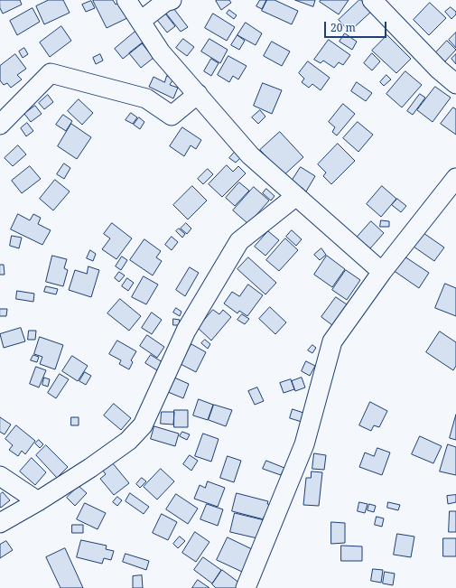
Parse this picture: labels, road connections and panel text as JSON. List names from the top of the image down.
{
  "scale_bar": "20 m"
}
